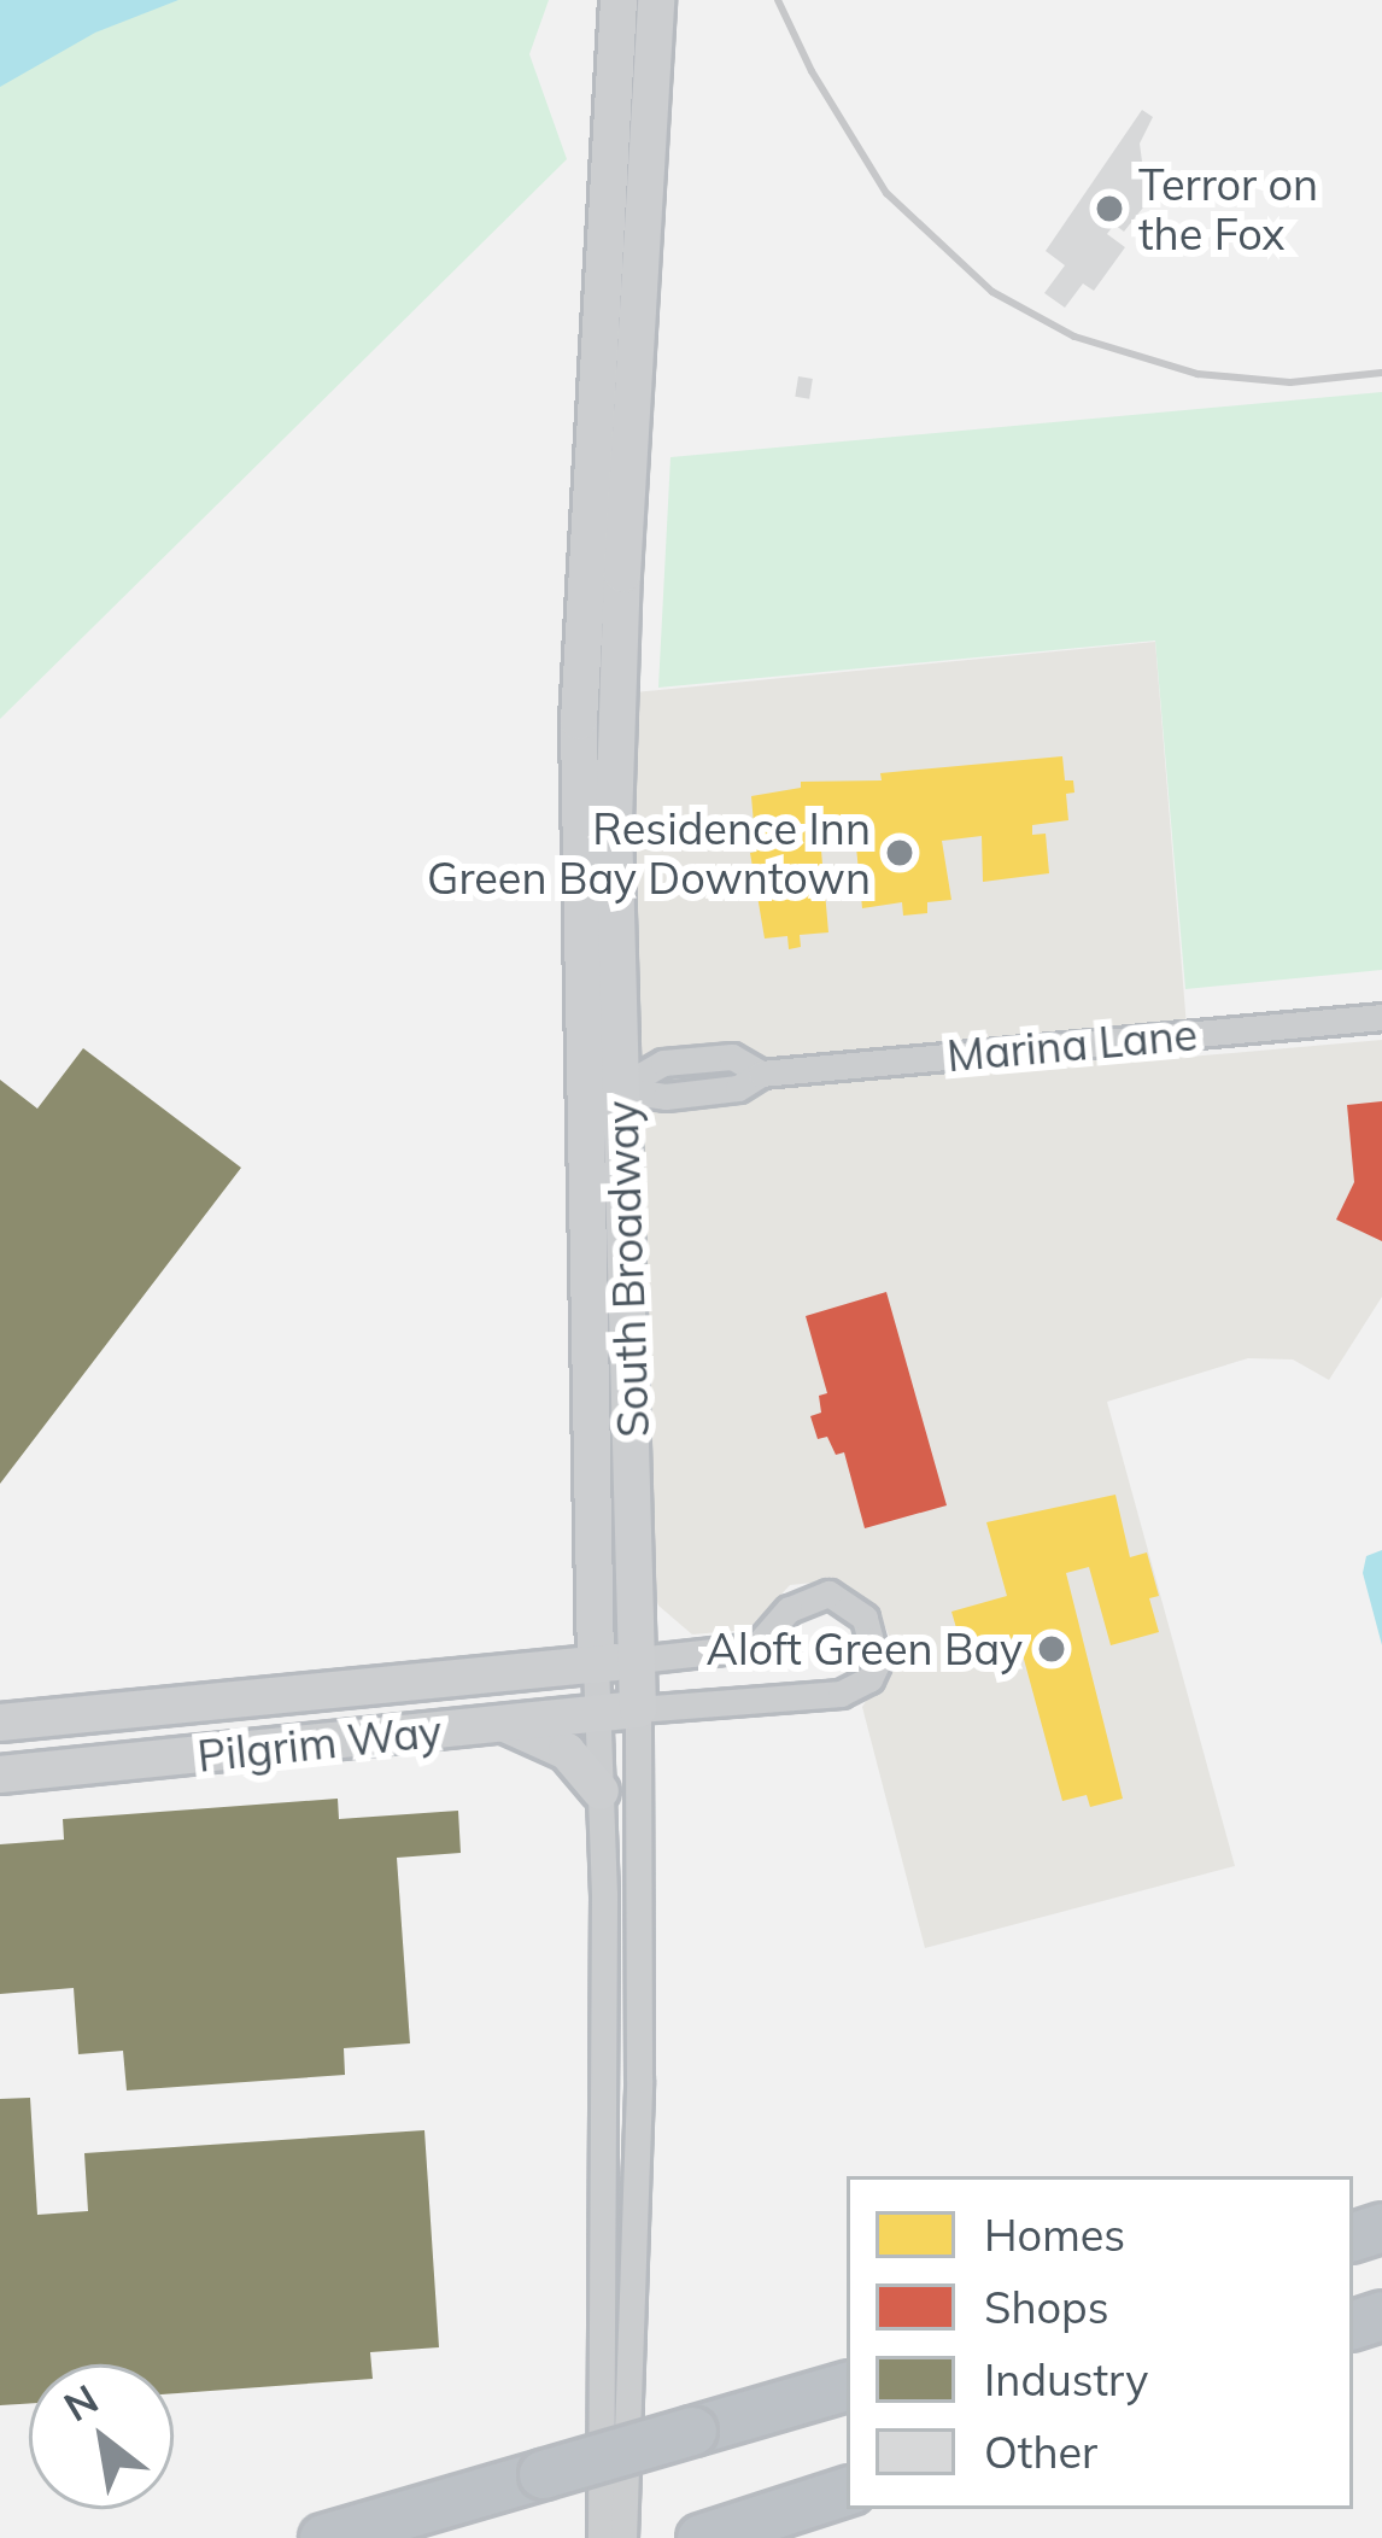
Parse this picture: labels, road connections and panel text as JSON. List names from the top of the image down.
{
  "streets": {
    "street": ["Marina Lane", "South Broadway", "Pilgrim Way"]
  },
  "crossings": [
    ["Marina Lane", "South Broadway"],
    ["South Broadway", "Pilgrim Way"]
  ],
  "places": ["Terror on the Fox", "Residence Inn Green Bay Downtown", "Aloft Green Bay"],
  "legend": [
    "Homes",
    "Shops",
    "Industry",
    "Other"
  ],
  "north": "top left"
}
